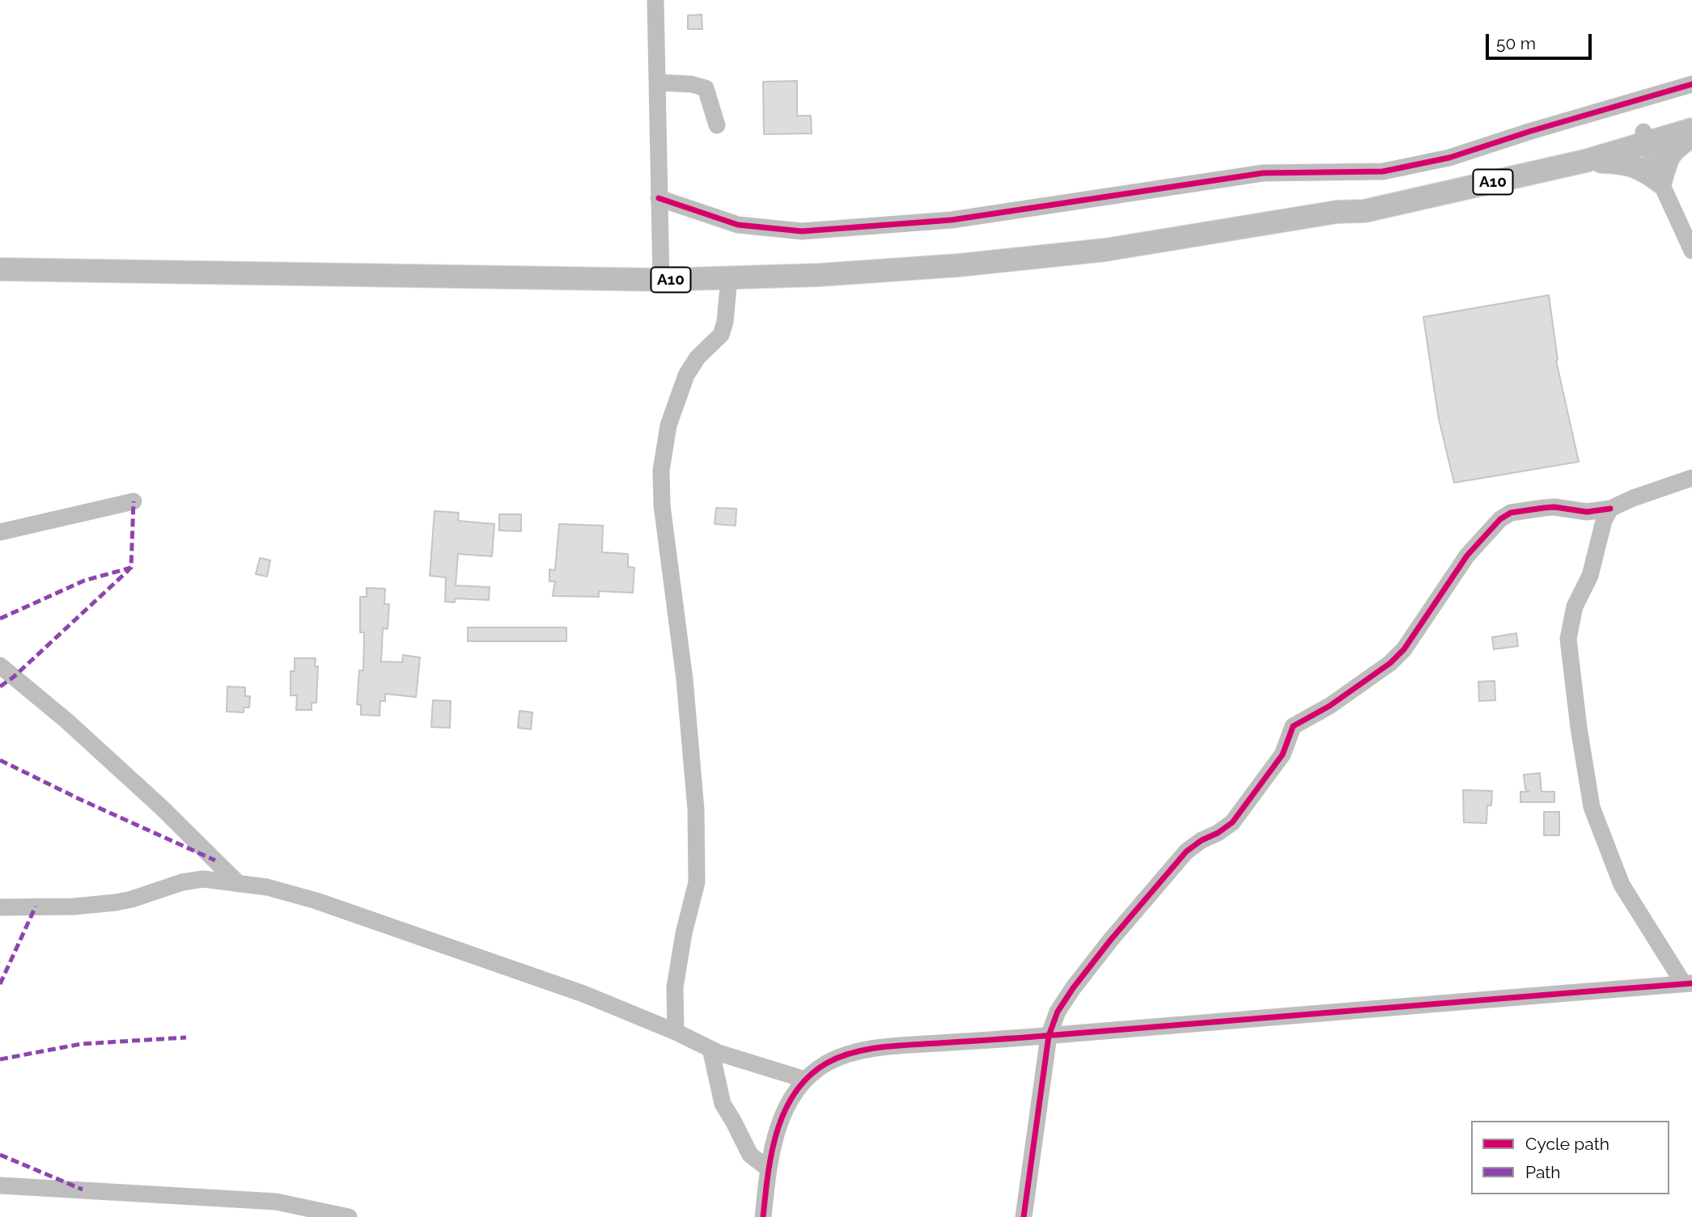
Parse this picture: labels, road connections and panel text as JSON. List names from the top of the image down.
{
  "streets": {
    "main road": ["A10"]
  },
  "legend": ["Cycle path", "Path"],
  "scale_bar": "50 m"
}
